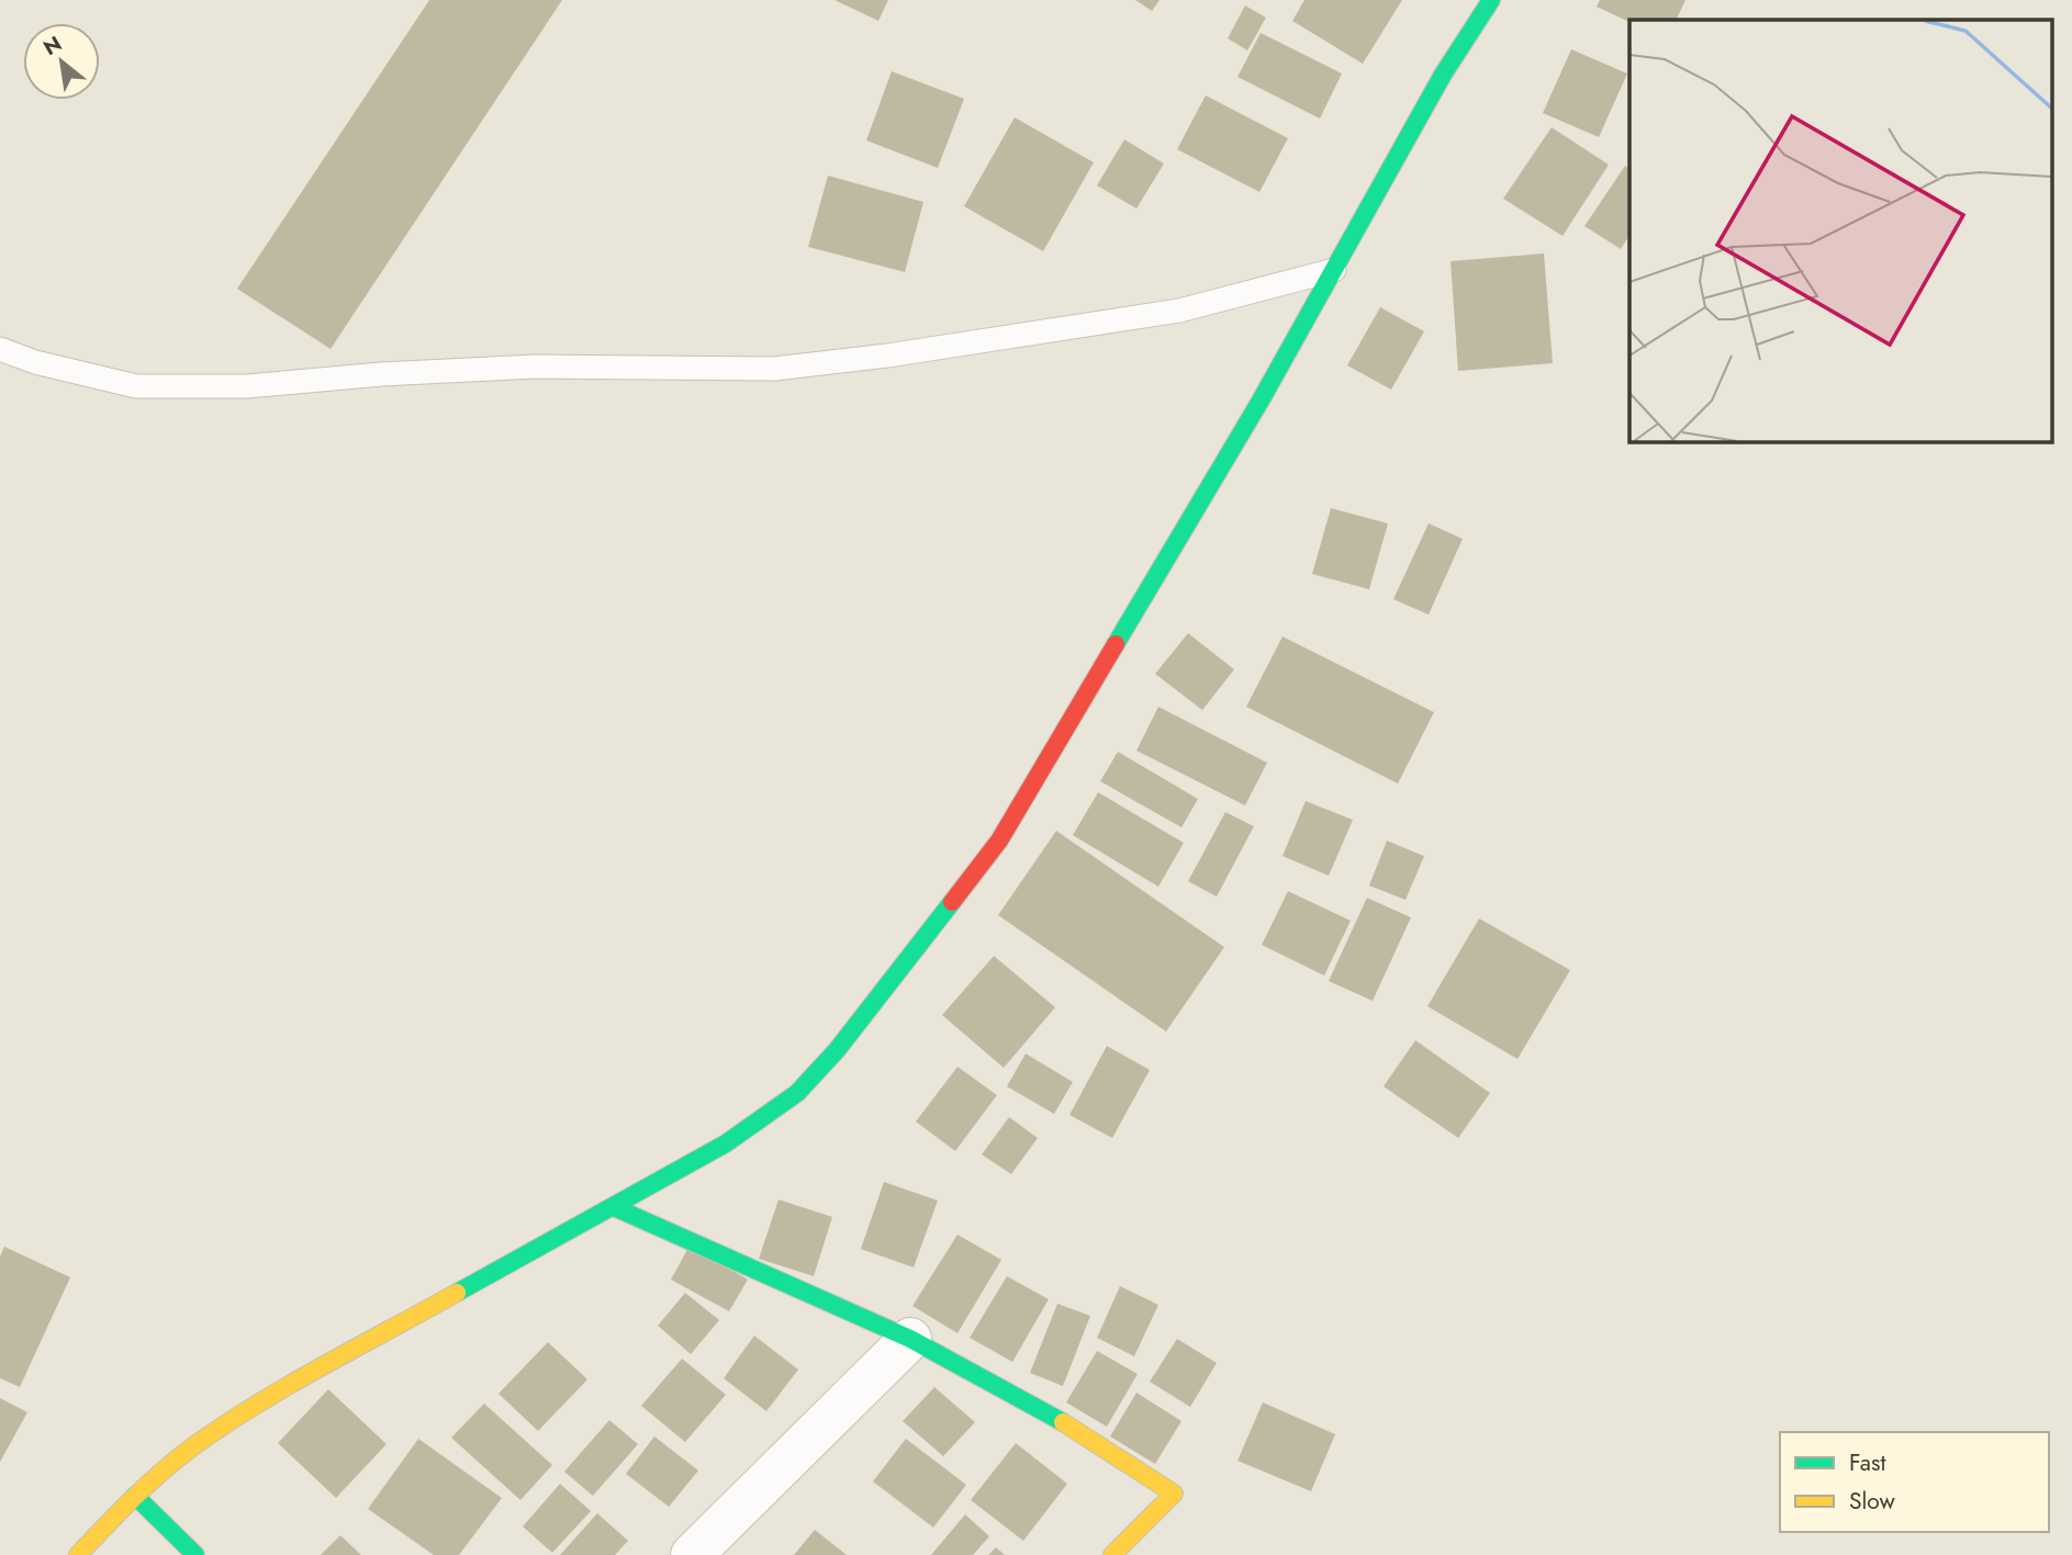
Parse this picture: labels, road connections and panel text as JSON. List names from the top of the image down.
{
  "legend": ["Fast", "Slow"],
  "north": "top left"
}
